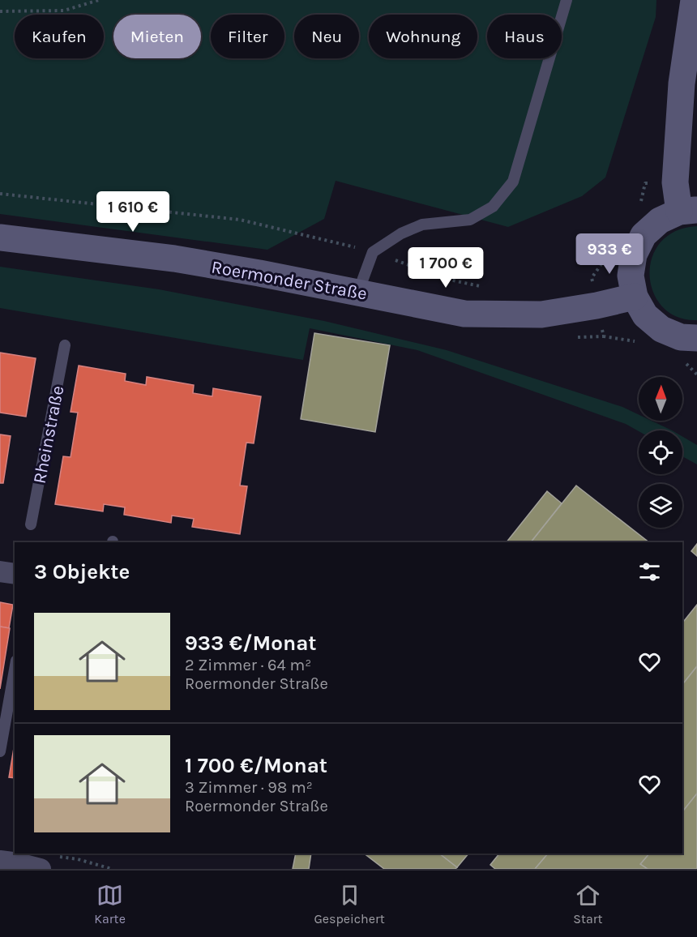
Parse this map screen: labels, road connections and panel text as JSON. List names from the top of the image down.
{
  "streets": {
    "main road": ["Roermonder Straße"],
    "lane": ["Rheinstraße"]
  },
  "north": "top",
  "page": {
    "chip": [
      "Kaufen",
      "Mieten",
      "Filter",
      "Neu",
      "Wohnung",
      "Haus"
    ],
    "price": ["1 610 €", "933 €", "1 700 €"],
    "heading": "3 Objekte",
    "list": [
      {
        "name": "933 €/Monat",
        "note": "2 Zimmer · 64 m² · Roermonder Straße"
      },
      {
        "name": "1 700 €/Monat",
        "note": "3 Zimmer · 98 m² · Roermonder Straße"
      }
    ],
    "tabs": ["Karte", "Gespeichert", "Start"]
  }
}
